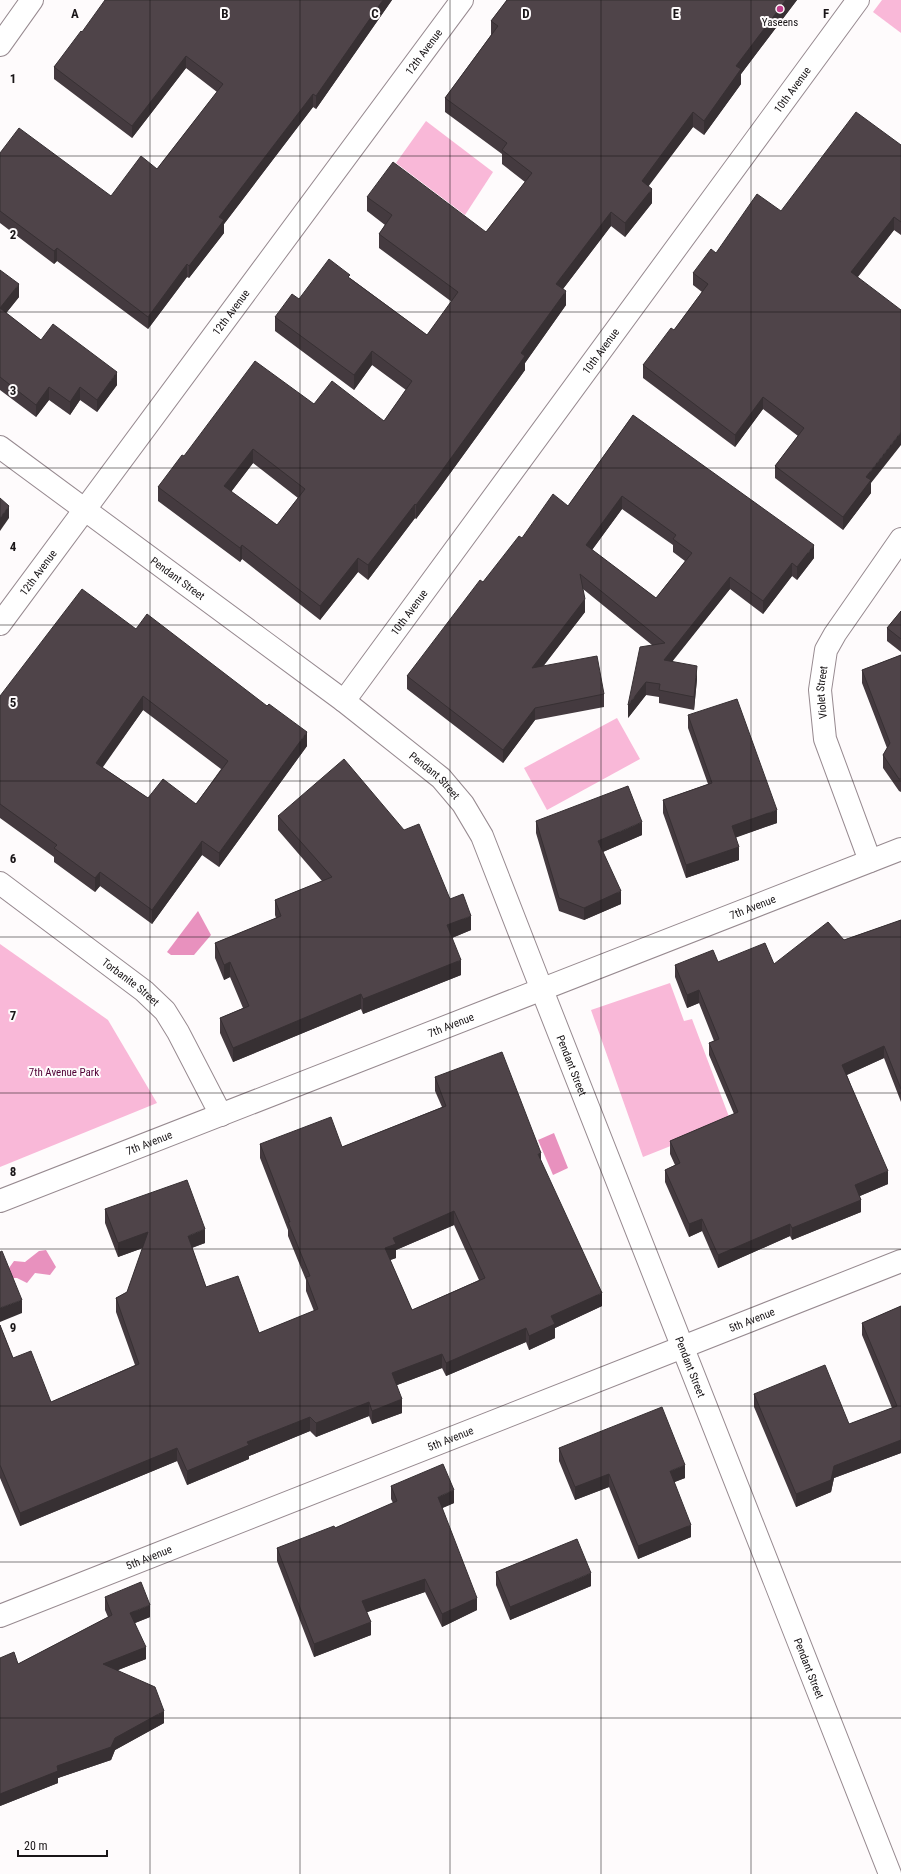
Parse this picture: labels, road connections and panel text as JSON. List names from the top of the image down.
{
  "streets": {
    "street": [
      "12th Avenue",
      "10th Avenue",
      "Pendant Street",
      "Violet Street",
      "7th Avenue",
      "Torbanite Street",
      "5th Avenue"
    ]
  },
  "crossings": [
    ["12th Avenue", "Pendant Street"],
    ["10th Avenue", "Pendant Street"],
    ["Pendant Street", "7th Avenue"],
    ["Pendant Street", "5th Avenue"],
    ["Violet Street", "7th Avenue"],
    ["7th Avenue", "Torbanite Street"]
  ],
  "parks": ["7th Avenue Park"],
  "places": ["Yaseens"],
  "scale_bar": "20 m",
  "grid": {
    "columns": [
      "A",
      "B",
      "C",
      "D",
      "E",
      "F"
    ],
    "rows": [
      "1",
      "2",
      "3",
      "4",
      "5",
      "6",
      "7",
      "8",
      "9"
    ]
  }
}
